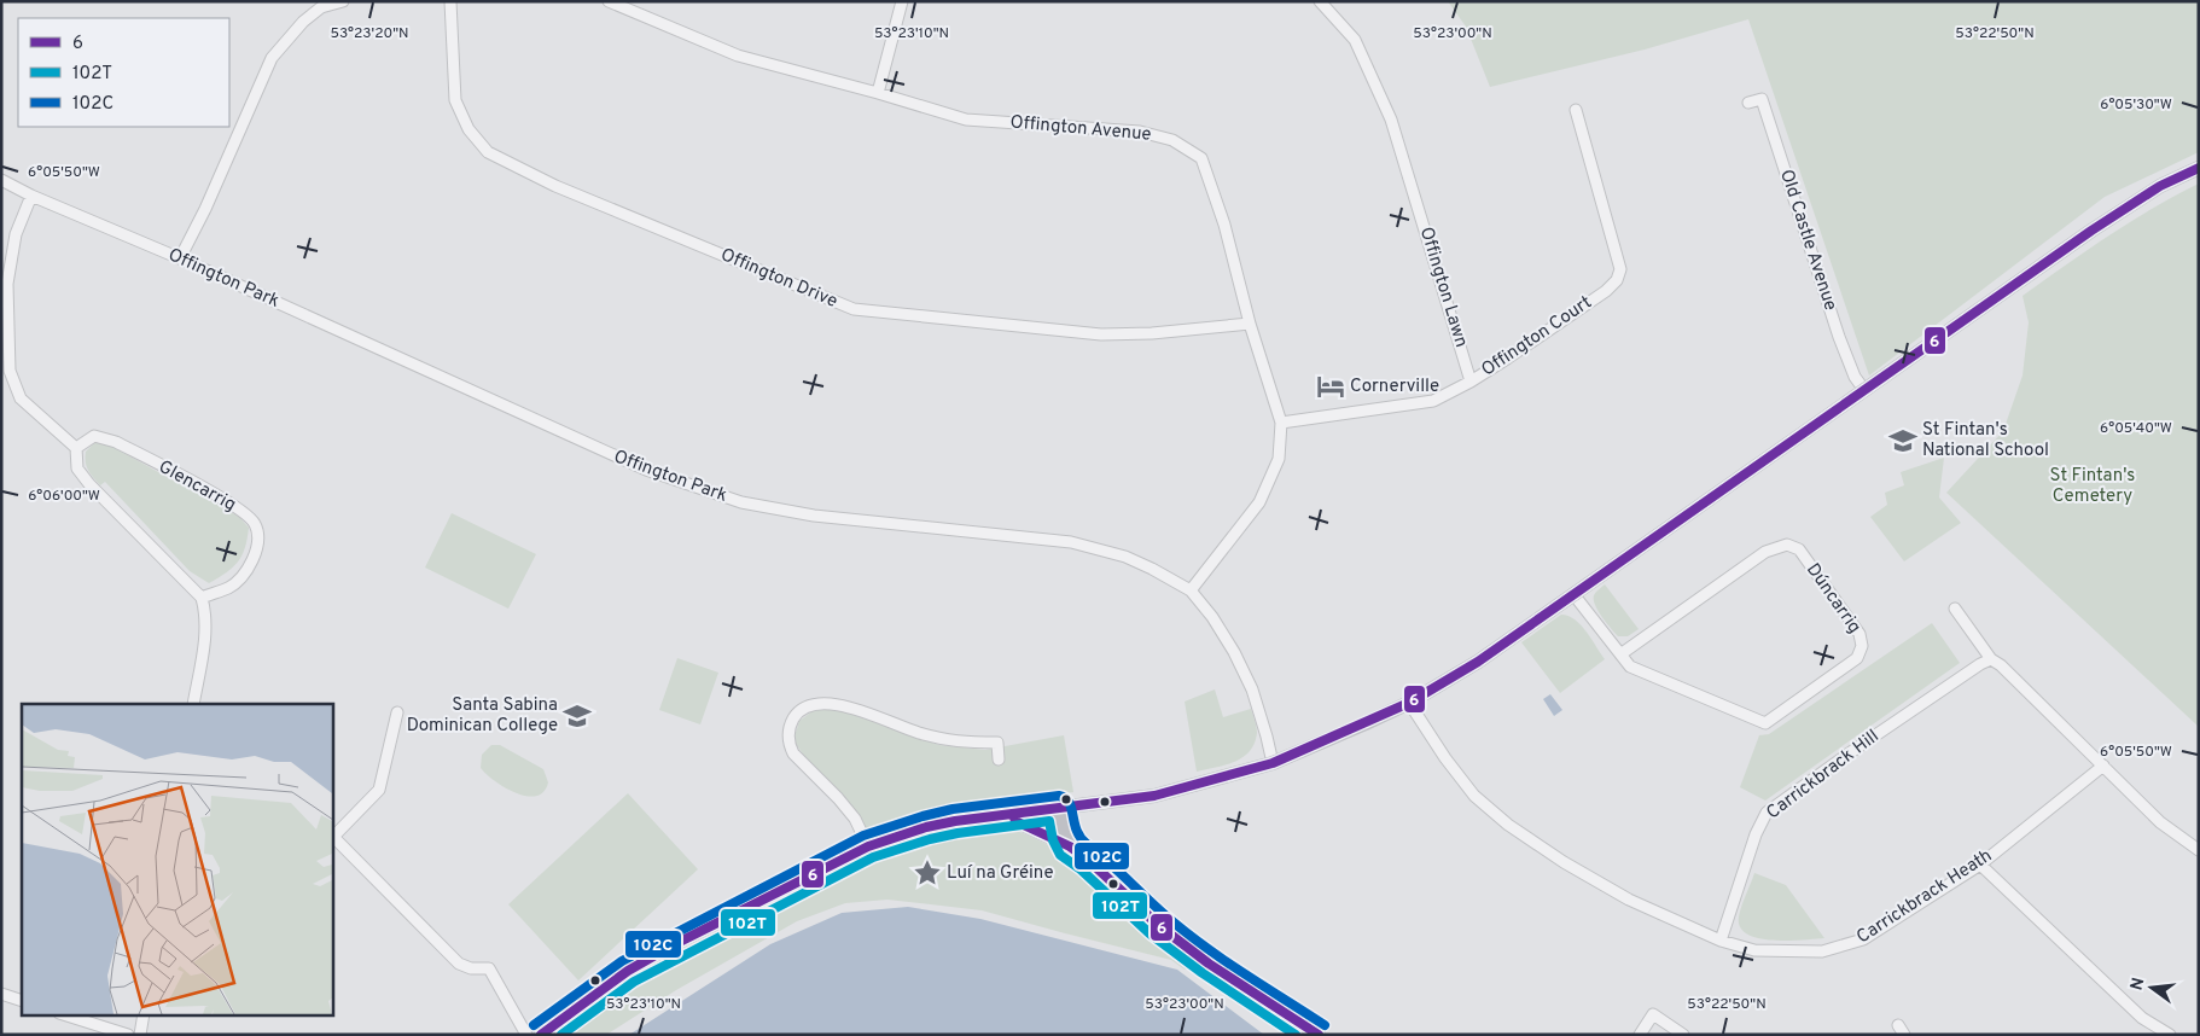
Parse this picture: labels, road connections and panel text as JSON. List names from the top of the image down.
{
  "streets": {
    "street": [
      "Offington Avenue",
      "Old Castle Avenue",
      "Offington Park",
      "Offington Drive",
      "Offington Lawn",
      "Offington Court",
      "Glencarrig",
      "Dúncarrig",
      "Carrickbrack Hill",
      "Carrickbrack Heath"
    ]
  },
  "crossings": [
    ["Offington Avenue", "Offington Park"],
    ["Offington Avenue", "Offington Drive"],
    ["Offington Avenue", "Offington Court"],
    ["Offington Lawn", "Offington Court"],
    ["Carrickbrack Hill", "Carrickbrack Heath"]
  ],
  "parks": ["St Fintan's Cemetery"],
  "places": {
    "hotel": ["Cornerville"],
    "school or university": ["St Fintan's National School", "Santa Sabina Dominican College"],
    "place": ["Luí na Gréine"]
  },
  "lines": ["transit line 6", "transit line 102C", "transit line 102T"],
  "legend": ["6", "102T", "102C"],
  "north": "left",
  "coordinates": [
    "53°23'20\"N",
    "53°23'00\"N",
    "53°23'10\"N",
    "53°22'50\"N",
    "6°05'30\"W",
    "6°05'50\"W",
    "6°05'40\"W",
    "6°06'00\"W"
  ]
}
